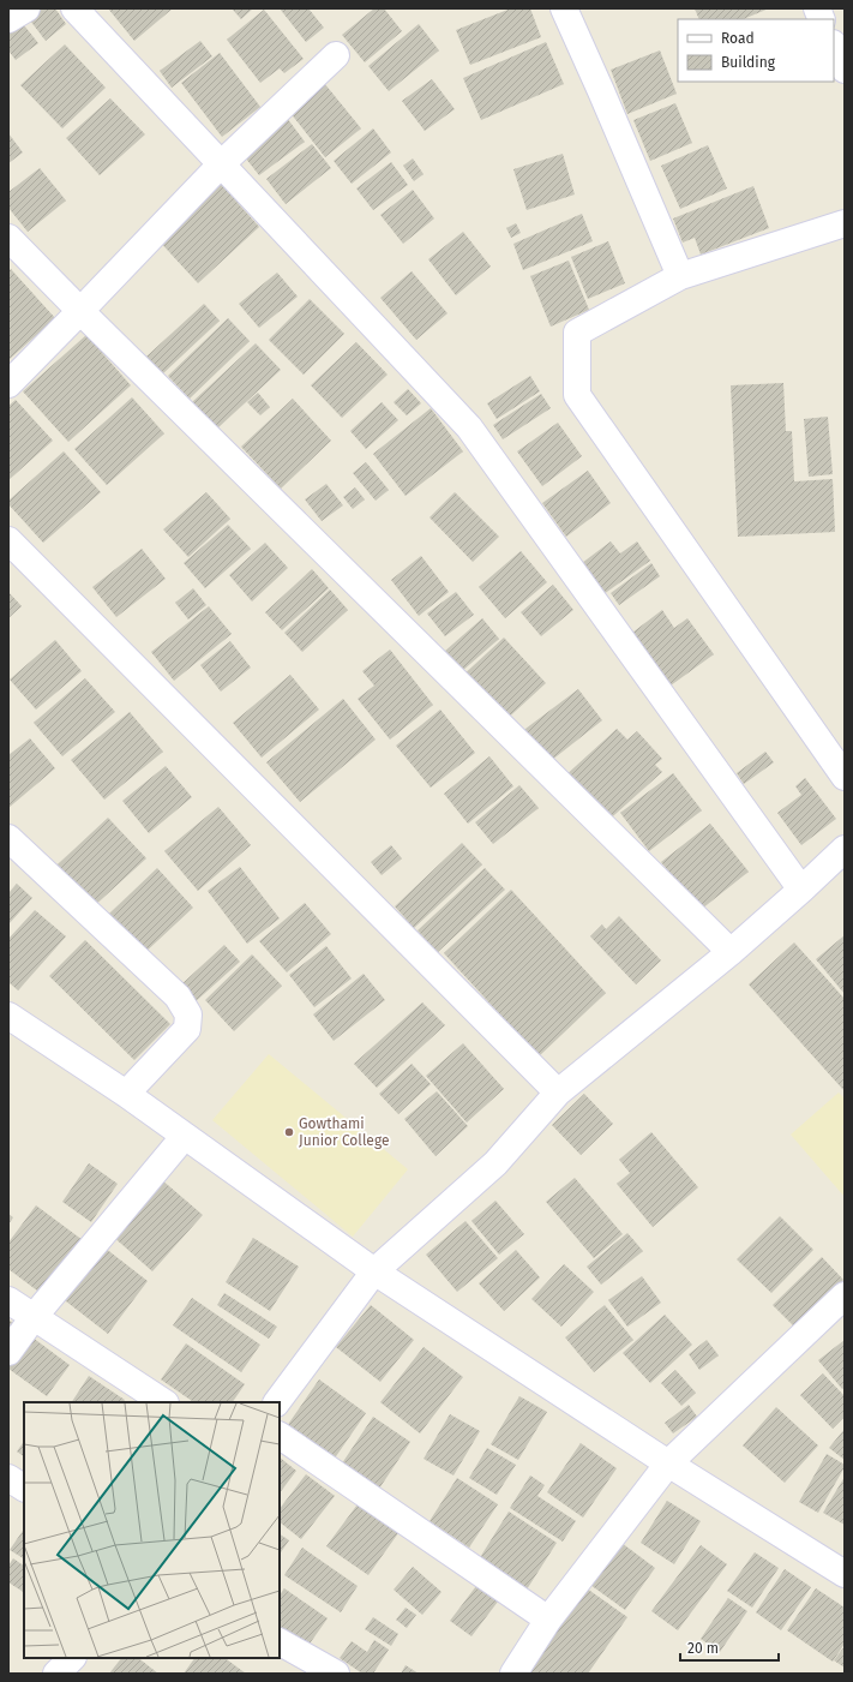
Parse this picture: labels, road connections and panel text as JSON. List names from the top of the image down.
{
  "places": ["Gowthami Junior College"],
  "legend": ["Road", "Building"],
  "scale_bar": "20 m"
}
